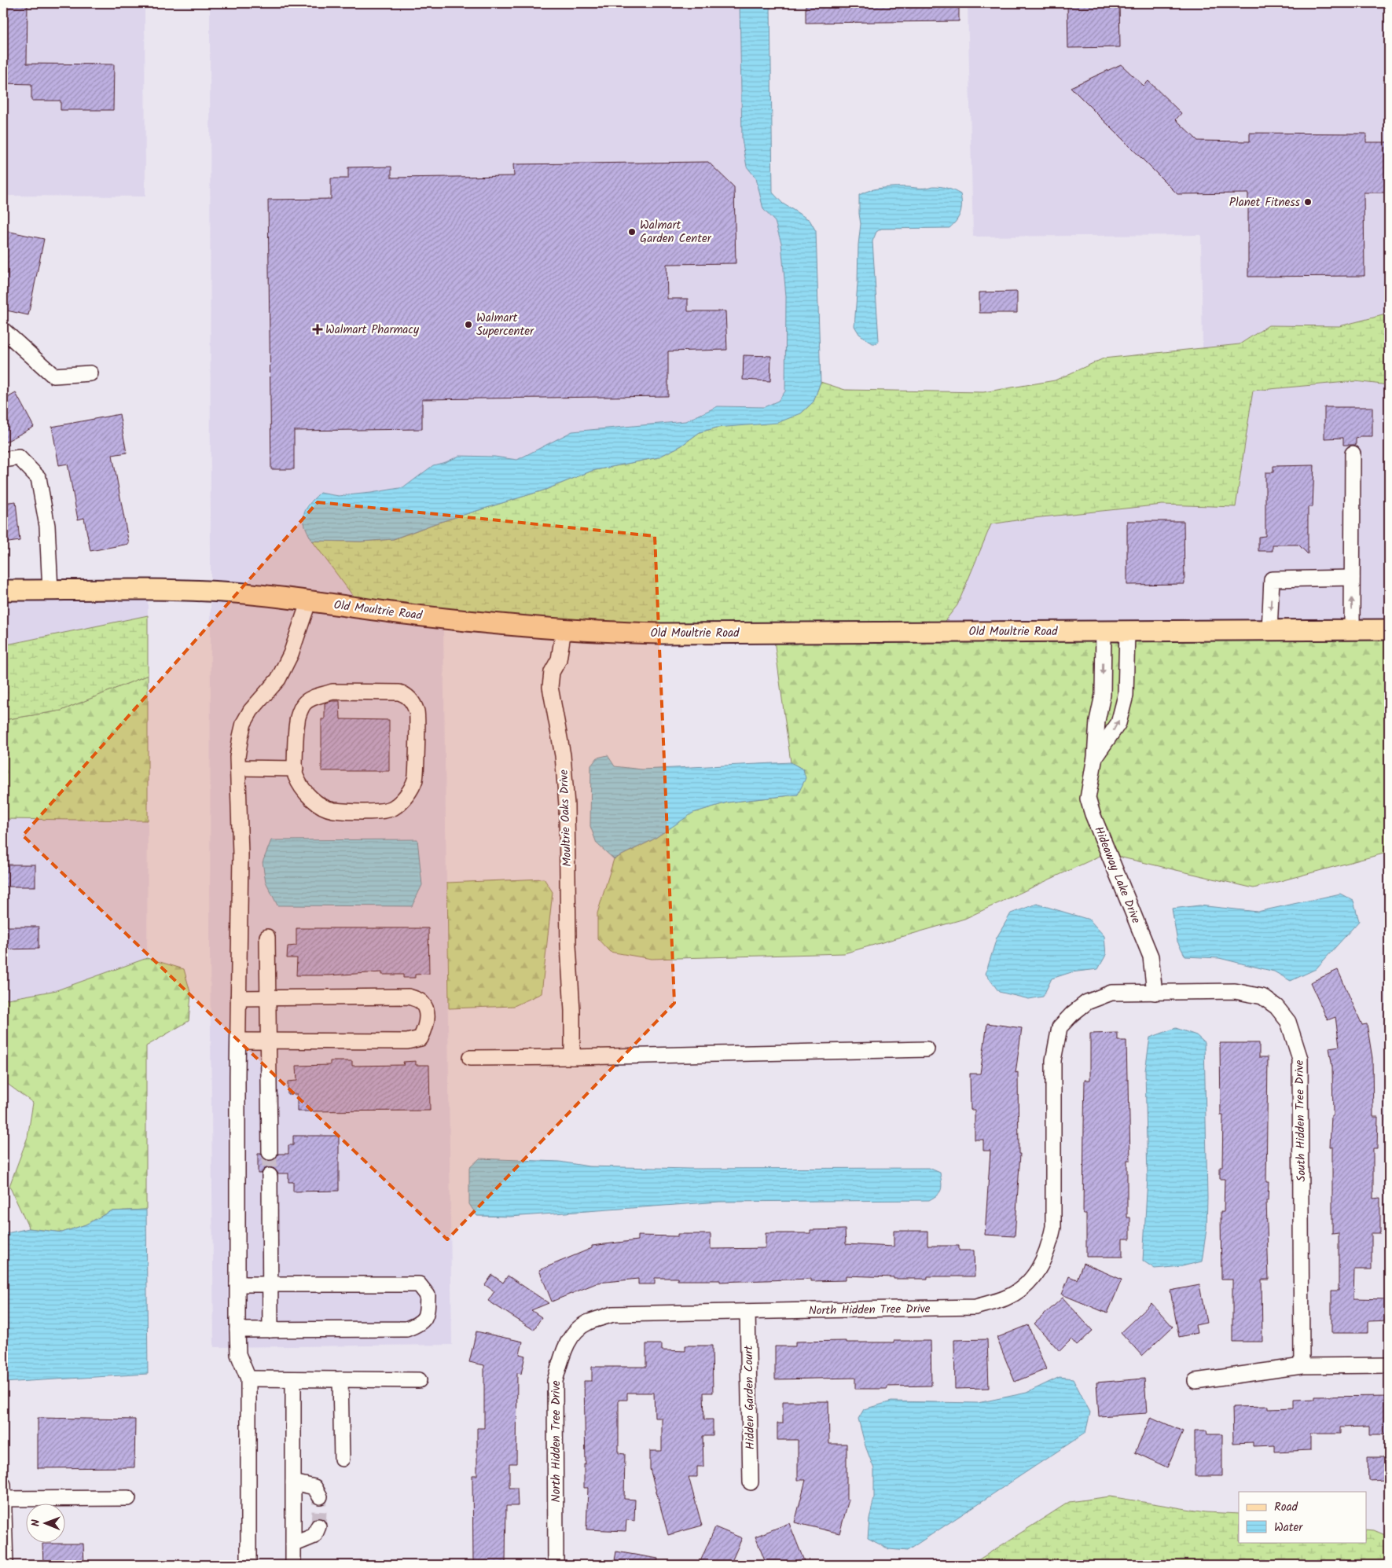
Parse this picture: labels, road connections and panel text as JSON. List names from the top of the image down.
{
  "streets": {
    "main road": ["Old Moultrie Road"],
    "street": [
      "Moultrie Oaks Drive",
      "Hideaway Lake Drive",
      "South Hidden Tree Drive",
      "North Hidden Tree Drive",
      "Hidden Garden Court"
    ]
  },
  "crossings": [
    ["Old Moultrie Road", "Moultrie Oaks Drive"],
    ["Old Moultrie Road", "Hideaway Lake Drive"],
    ["Hideaway Lake Drive", "South Hidden Tree Drive"],
    ["Hideaway Lake Drive", "North Hidden Tree Drive"],
    ["South Hidden Tree Drive", "North Hidden Tree Drive"],
    ["North Hidden Tree Drive", "Hidden Garden Court"]
  ],
  "places": {
    "other": ["Planet Fitness", "Walmart Garden Center", "Walmart Supercenter"],
    "health": ["Walmart Pharmacy"]
  },
  "legend": ["Road", "Water"],
  "north": "left"
}
